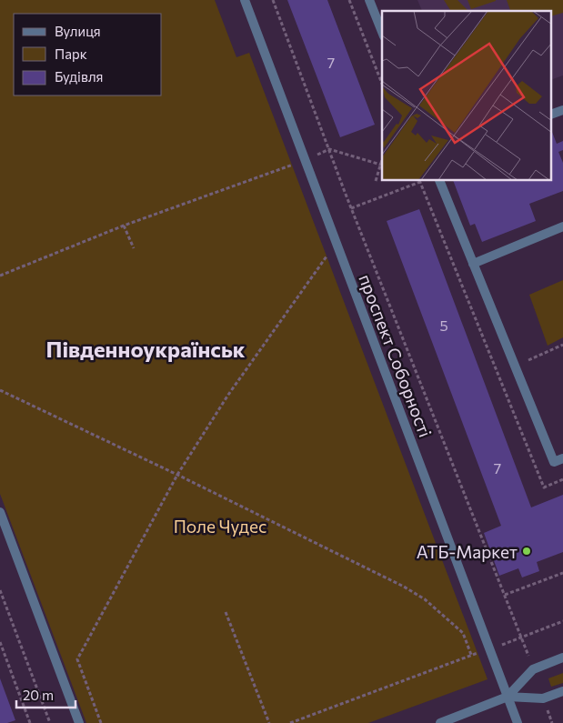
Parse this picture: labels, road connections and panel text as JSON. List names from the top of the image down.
{
  "streets": {
    "street": ["проспект Соборності"]
  },
  "districts": ["Південноукраїнськ"],
  "parks": ["Поле Чудес"],
  "places": ["АТБ-Маркет"],
  "house_numbers": ["7", "5", "7"],
  "legend": ["Вулиця", "Парк", "Будівля"],
  "scale_bar": "20 m"
}
